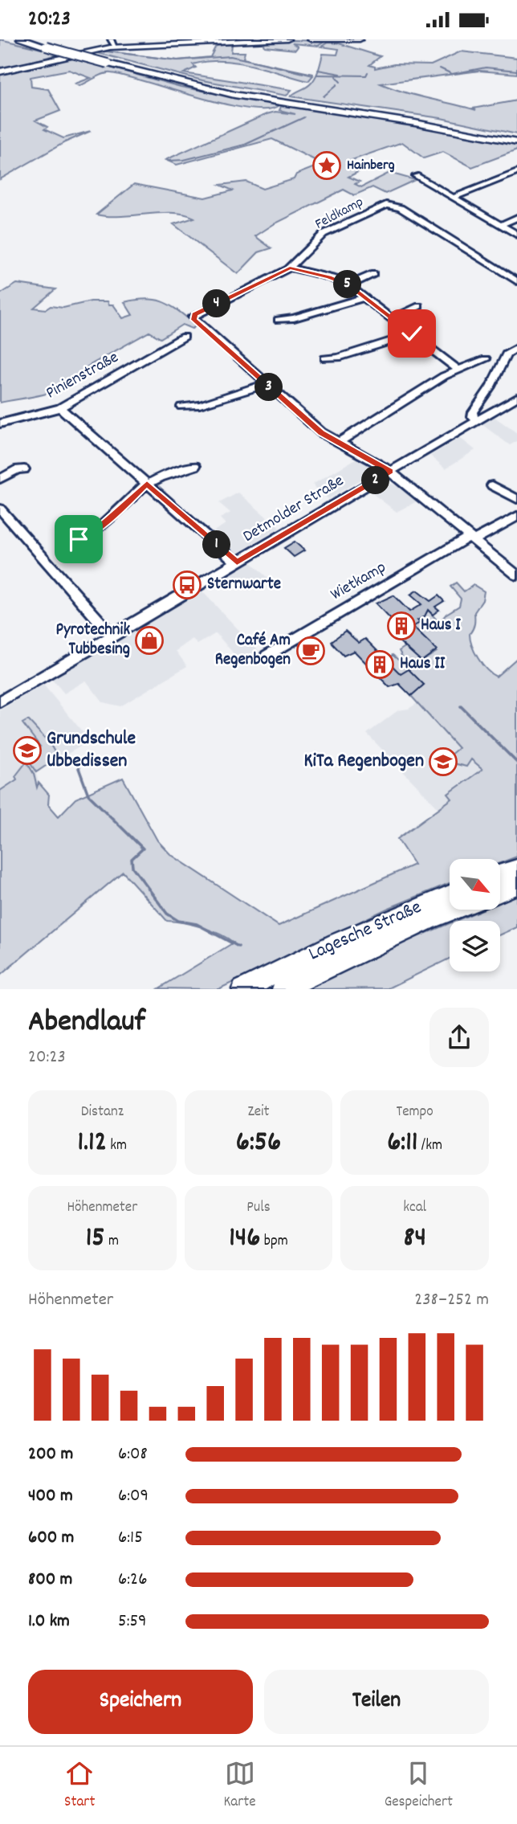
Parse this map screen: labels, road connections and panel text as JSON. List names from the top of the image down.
{
  "streets": {
    "highway": ["Lagesche Straße"],
    "street": [
      "Feldkamp",
      "Pinienstraße",
      "Detmolder Straße",
      "Wietkamp"
    ]
  },
  "crossings": [
    ["Feldkamp", "Detmolder Straße"],
    ["Feldkamp", "Wietkamp"]
  ],
  "places": {
    "place": ["Hainberg"],
    "bus stop": ["Sternwarte"],
    "building": ["Haus I", "Haus II"],
    "shop": ["Pyrotechnik Tubbesing"],
    "cafe": ["Café Am Regenbogen"],
    "school or university": ["Grundschule Ubbedissen", "KiTa Regenbogen"]
  },
  "north": "bottom right",
  "page": {
    "status": "20:23",
    "pins": [
      "5",
      "4",
      "3",
      "2",
      "1"
    ],
    "heading": ["Abendlauf", "20:23"],
    "stats": [
      ["Distanz", "1.12 km"],
      ["Zeit", "6:56"],
      ["Tempo", "6:11 /km"],
      ["Höhenmeter", "15 m"],
      ["Puls", "146 bpm"],
      ["kcal", "84"]
    ],
    "chart": ["Höhenmeter", "238–252 m"],
    "list": [
      {
        "name": "200 m",
        "note": "6:08"
      },
      {
        "name": "400 m",
        "note": "6:09"
      },
      {
        "name": "600 m",
        "note": "6:15"
      },
      {
        "name": "800 m",
        "note": "6:26"
      },
      {
        "name": "1.0 km",
        "note": "5:59"
      }
    ],
    "buttons": ["Speichern", "Teilen"],
    "tabs": ["Start", "Karte", "Gespeichert"]
  }
}
